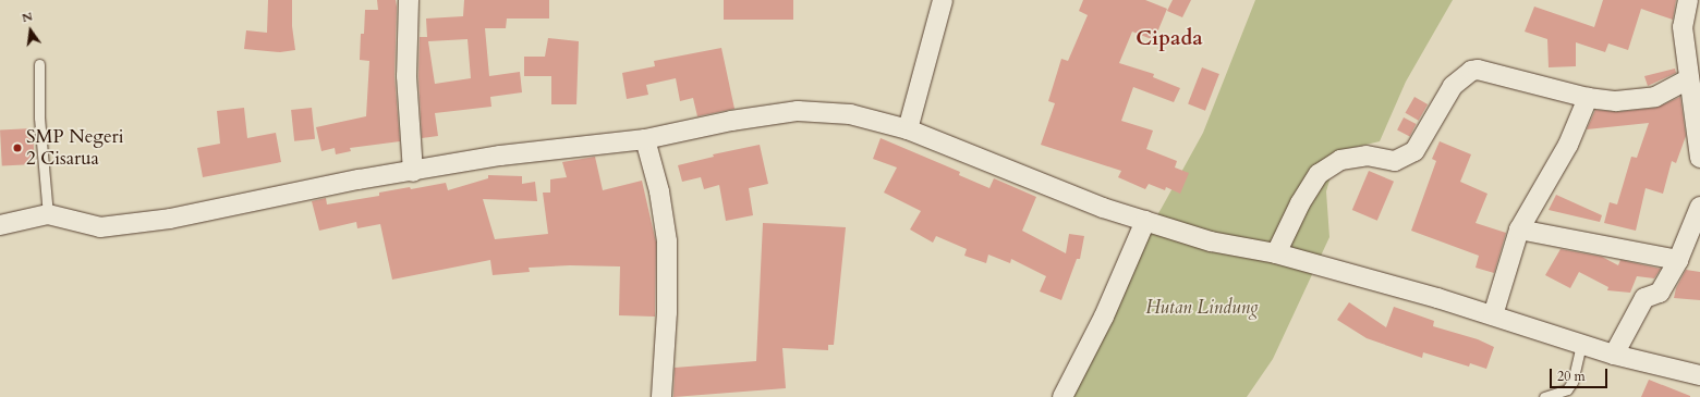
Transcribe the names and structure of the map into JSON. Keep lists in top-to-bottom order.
{
  "districts": ["Cipada"],
  "parks": ["Hutan Lindung"],
  "places": ["SMP Negeri 2 Cisarua"],
  "scale_bar": "20 m",
  "north": "top"
}
